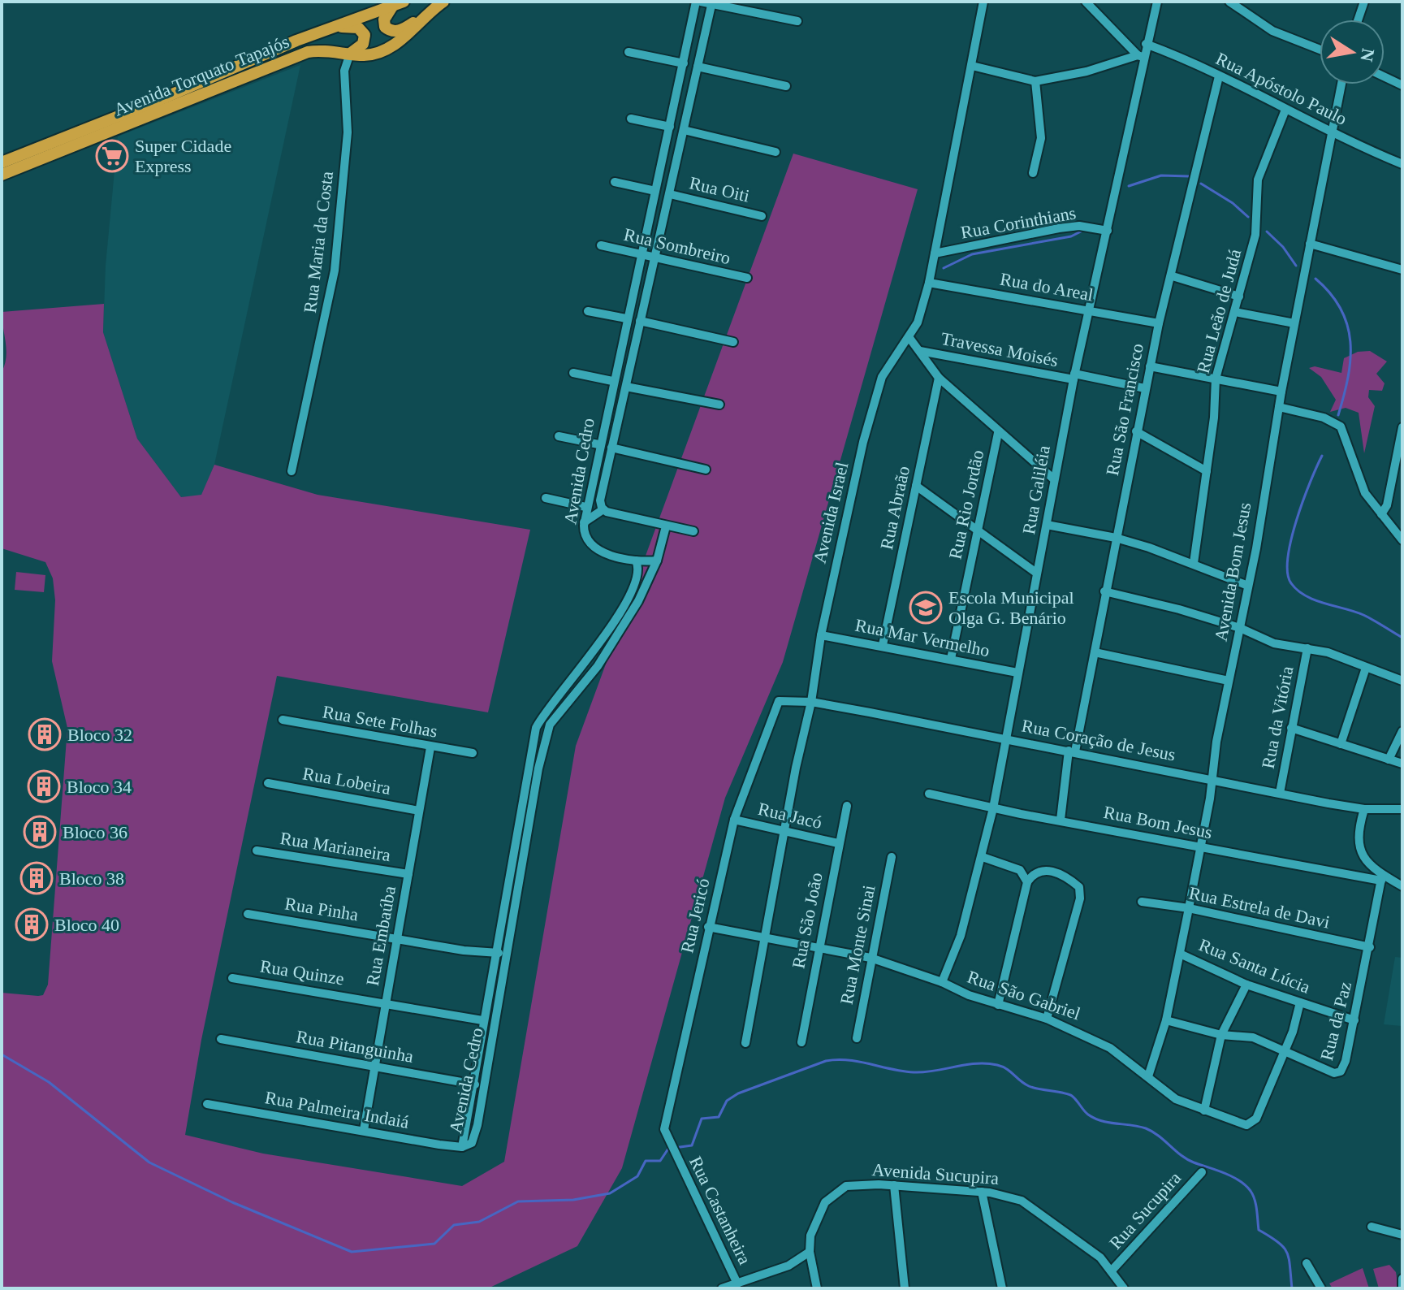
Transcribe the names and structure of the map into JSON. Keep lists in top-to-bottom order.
{
  "streets": {
    "highway": ["Avenida Torquato Tapajós"],
    "street": [
      "Rua Apóstolo Paulo",
      "Rua Oiti",
      "Rua Corinthians",
      "Rua Maria da Costa",
      "Rua Sombreiro",
      "Rua do Areal",
      "Rua Leão de Judá",
      "Travessa Moisés",
      "Rua São Francisco",
      "Avenida Cedro",
      "Rua Galiléia",
      "Rua Rio Jordão",
      "Rua Abraão",
      "Avenida Israel",
      "Avenida Bom Jesus",
      "Rua Mar Vermelho",
      "Rua da Vitória",
      "Rua Sete Folhas",
      "Rua Coração de Jesus",
      "Rua Lobeira",
      "Rua Jacó",
      "Rua Bom Jesus",
      "Rua Marianeira",
      "Rua Estrela de Davi",
      "Rua Pinha",
      "Rua Jericó",
      "Rua São João",
      "Rua Embaúba",
      "Rua Monte Sinai",
      "Rua Santa Lúcia",
      "Rua Quinze",
      "Rua São Gabriel",
      "Rua da Paz",
      "Rua Pitanguinha",
      "Rua Palmeira Indaiá",
      "Avenida Sucupira",
      "Rua Castanheira",
      "Rua Sucupira"
    ]
  },
  "crossings": [
    ["Avenida Torquato Tapajós", "Rua Maria da Costa"],
    ["Rua Apóstolo Paulo", "Rua Leão de Judá"],
    ["Rua Apóstolo Paulo", "Rua São Francisco"],
    ["Rua Apóstolo Paulo", "Rua Galiléia"],
    ["Rua Apóstolo Paulo", "Avenida Bom Jesus"],
    ["Rua Oiti", "Avenida Cedro"],
    ["Rua Corinthians", "Rua Galiléia"],
    ["Rua Corinthians", "Avenida Israel"],
    ["Rua Sombreiro", "Avenida Cedro"],
    ["Rua do Areal", "Rua São Francisco"],
    ["Rua do Areal", "Rua Galiléia"],
    ["Rua do Areal", "Avenida Israel"],
    ["Travessa Moisés", "Rua São Francisco"],
    ["Travessa Moisés", "Rua Galiléia"],
    ["Rua São Francisco", "Rua Coração de Jesus"],
    ["Rua São Francisco", "Rua Bom Jesus"],
    ["Avenida Cedro", "Rua Pinha"],
    ["Avenida Cedro", "Rua Quinze"],
    ["Avenida Cedro", "Rua Pitanguinha"],
    ["Avenida Cedro", "Rua Palmeira Indaiá"],
    ["Rua Galiléia", "Rua Mar Vermelho"],
    ["Rua Galiléia", "Rua Coração de Jesus"],
    ["Rua Galiléia", "Rua Bom Jesus"],
    ["Rua Galiléia", "Rua São Gabriel"],
    ["Rua Rio Jordão", "Rua Mar Vermelho"],
    ["Rua Abraão", "Rua Mar Vermelho"],
    ["Avenida Israel", "Rua Mar Vermelho"],
    ["Avenida Israel", "Rua Coração de Jesus"],
    ["Avenida Israel", "Rua Jacó"],
    ["Avenida Israel", "Rua São Gabriel"],
    ["Avenida Bom Jesus", "Rua Coração de Jesus"],
    ["Avenida Bom Jesus", "Rua Bom Jesus"],
    ["Avenida Bom Jesus", "Rua Estrela de Davi"],
    ["Avenida Bom Jesus", "Rua Santa Lúcia"],
    ["Avenida Bom Jesus", "Rua São Gabriel"],
    ["Avenida Bom Jesus", "Rua da Paz"],
    ["Rua da Vitória", "Rua Coração de Jesus"],
    ["Rua Sete Folhas", "Rua Embaúba"],
    ["Rua Coração de Jesus", "Rua Jericó"],
    ["Rua Lobeira", "Rua Embaúba"],
    ["Rua Jacó", "Rua Jericó"],
    ["Rua Jacó", "Rua São João"],
    ["Rua Bom Jesus", "Rua da Paz"],
    ["Rua Marianeira", "Rua Embaúba"],
    ["Rua Estrela de Davi", "Rua da Paz"],
    ["Rua Pinha", "Rua Embaúba"],
    ["Rua Jericó", "Rua São Gabriel"],
    ["Rua Jericó", "Rua Castanheira"],
    ["Rua São João", "Rua São Gabriel"],
    ["Rua Embaúba", "Rua Quinze"],
    ["Rua Embaúba", "Rua Pitanguinha"],
    ["Rua Embaúba", "Rua Palmeira Indaiá"],
    ["Rua Monte Sinai", "Rua São Gabriel"],
    ["Rua Santa Lúcia", "Rua da Paz"],
    ["Rua São Gabriel", "Rua da Paz"],
    ["Avenida Sucupira", "Rua Sucupira"]
  ],
  "places": {
    "supermarket": ["Super Cidade Express"],
    "school or university": ["Escola Municipal Olga G. Benário"],
    "building": [
      "Bloco 32",
      "Bloco 34",
      "Bloco 36",
      "Bloco 38",
      "Bloco 40"
    ]
  },
  "north": "right"
}
